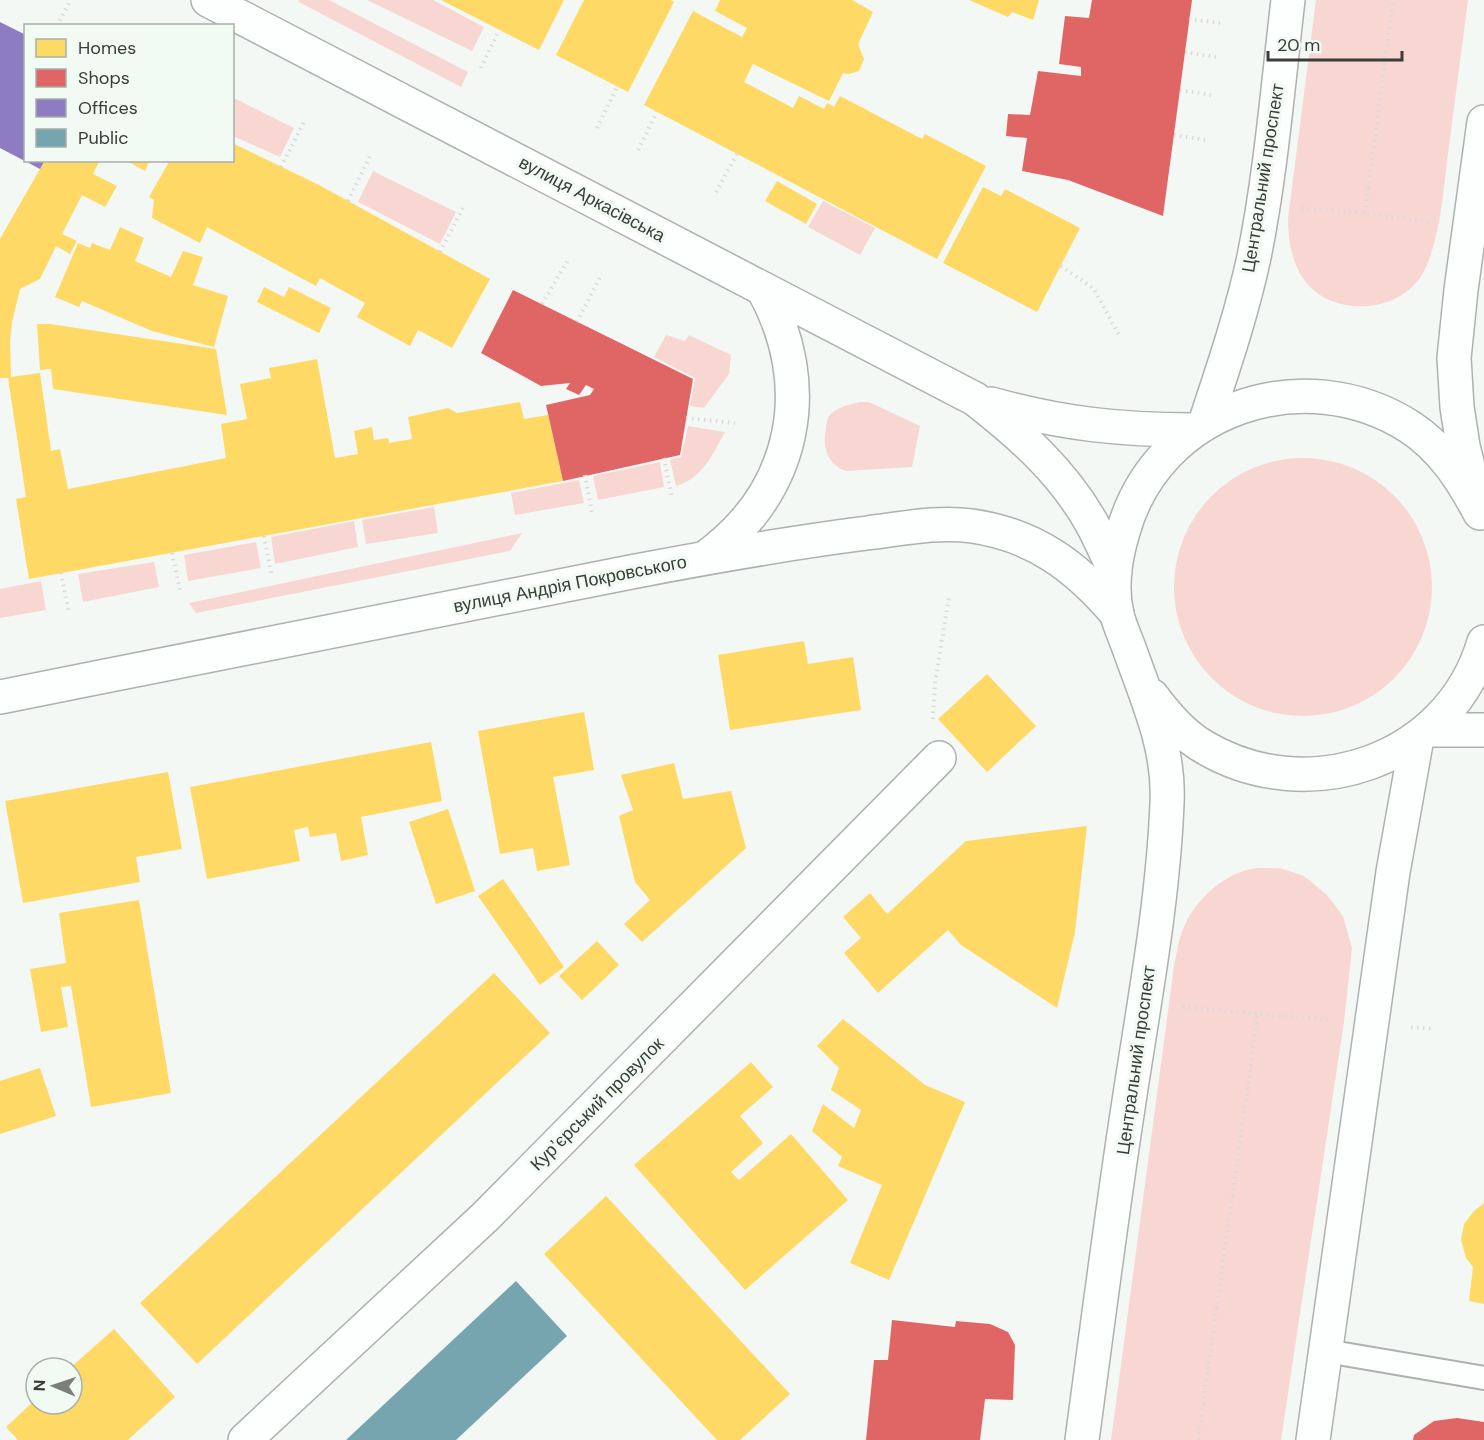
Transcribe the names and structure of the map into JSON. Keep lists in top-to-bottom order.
{
  "streets": {
    "main road": [
      "Центральний проспект",
      "вулиця Аркасівська",
      "вулиця Андрія Покровського",
      "Курʼєрський провулок"
    ]
  },
  "crossings": [
    ["Центральний проспект", "вулиця Аркасівська"],
    ["Центральний проспект", "вулиця Андрія Покровського"]
  ],
  "legend": [
    "Homes",
    "Shops",
    "Offices",
    "Public"
  ],
  "scale_bar": "20 m",
  "north": "left"
}
